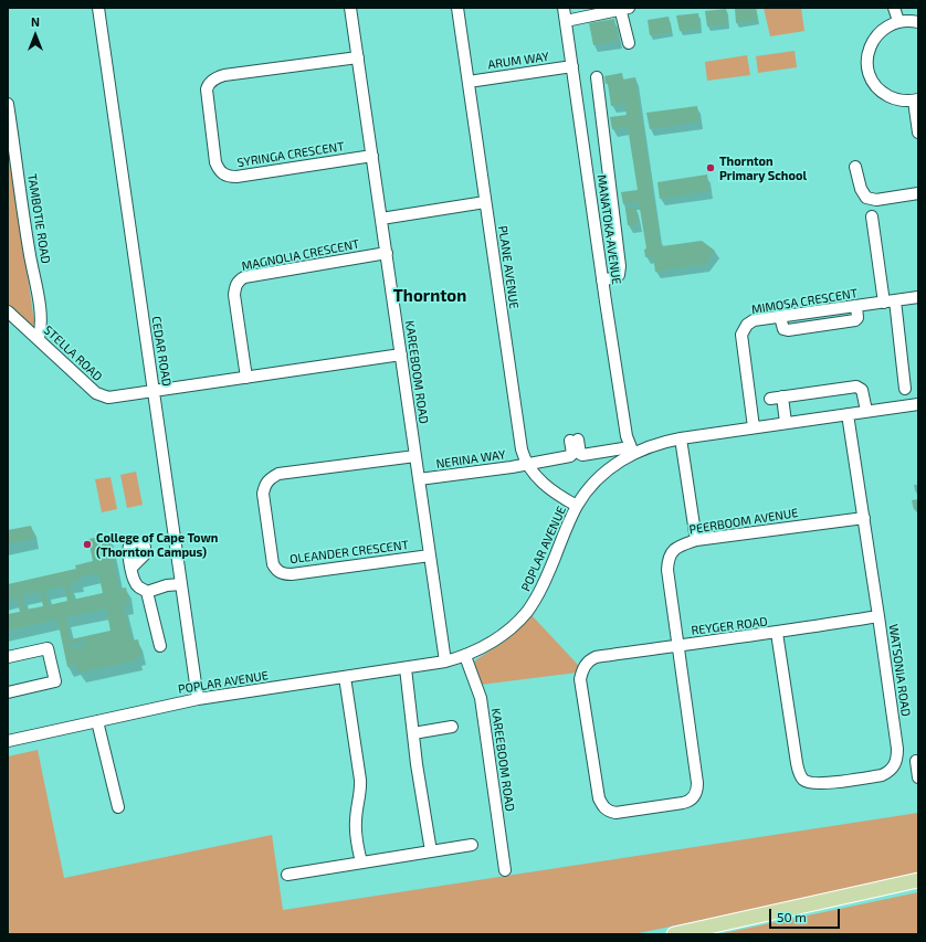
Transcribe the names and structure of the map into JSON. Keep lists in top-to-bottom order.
{
  "streets": {
    "street": [
      "ARUM WAY",
      "SYRINGA CRESCENT",
      "TAMBOTIE ROAD",
      "MANATOKA AVENUE",
      "MAGNOLIA CRESCENT",
      "PLANE AVENUE",
      "MIMOSA CRESCENT",
      "CEDAR ROAD",
      "STELLA ROAD",
      "KAREEBOOM ROAD",
      "NERINA WAY",
      "PEERBOOM AVENUE",
      "POPLAR AVENUE",
      "OLEANDER CRESCENT",
      "REYGER ROAD",
      "WATSONIA ROAD"
    ]
  },
  "crossings": [
    ["ARUM WAY", "MANATOKA AVENUE"],
    ["ARUM WAY", "PLANE AVENUE"],
    ["SYRINGA CRESCENT", "KAREEBOOM ROAD"],
    ["TAMBOTIE ROAD", "STELLA ROAD"],
    ["MANATOKA AVENUE", "NERINA WAY"],
    ["MANATOKA AVENUE", "POPLAR AVENUE"],
    ["MAGNOLIA CRESCENT", "KAREEBOOM ROAD"],
    ["PLANE AVENUE", "NERINA WAY"],
    ["PLANE AVENUE", "POPLAR AVENUE"],
    ["MIMOSA CRESCENT", "POPLAR AVENUE"],
    ["CEDAR ROAD", "STELLA ROAD"],
    ["CEDAR ROAD", "POPLAR AVENUE"],
    ["KAREEBOOM ROAD", "NERINA WAY"],
    ["KAREEBOOM ROAD", "POPLAR AVENUE"],
    ["KAREEBOOM ROAD", "OLEANDER CRESCENT"],
    ["NERINA WAY", "POPLAR AVENUE"],
    ["PEERBOOM AVENUE", "REYGER ROAD"],
    ["PEERBOOM AVENUE", "WATSONIA ROAD"],
    ["POPLAR AVENUE", "WATSONIA ROAD"],
    ["REYGER ROAD", "WATSONIA ROAD"]
  ],
  "districts": ["Thornton"],
  "places": ["Thornton Primary School", "College of Cape Town (Thornton Campus)"],
  "scale_bar": "50 m",
  "north": "top"
}
